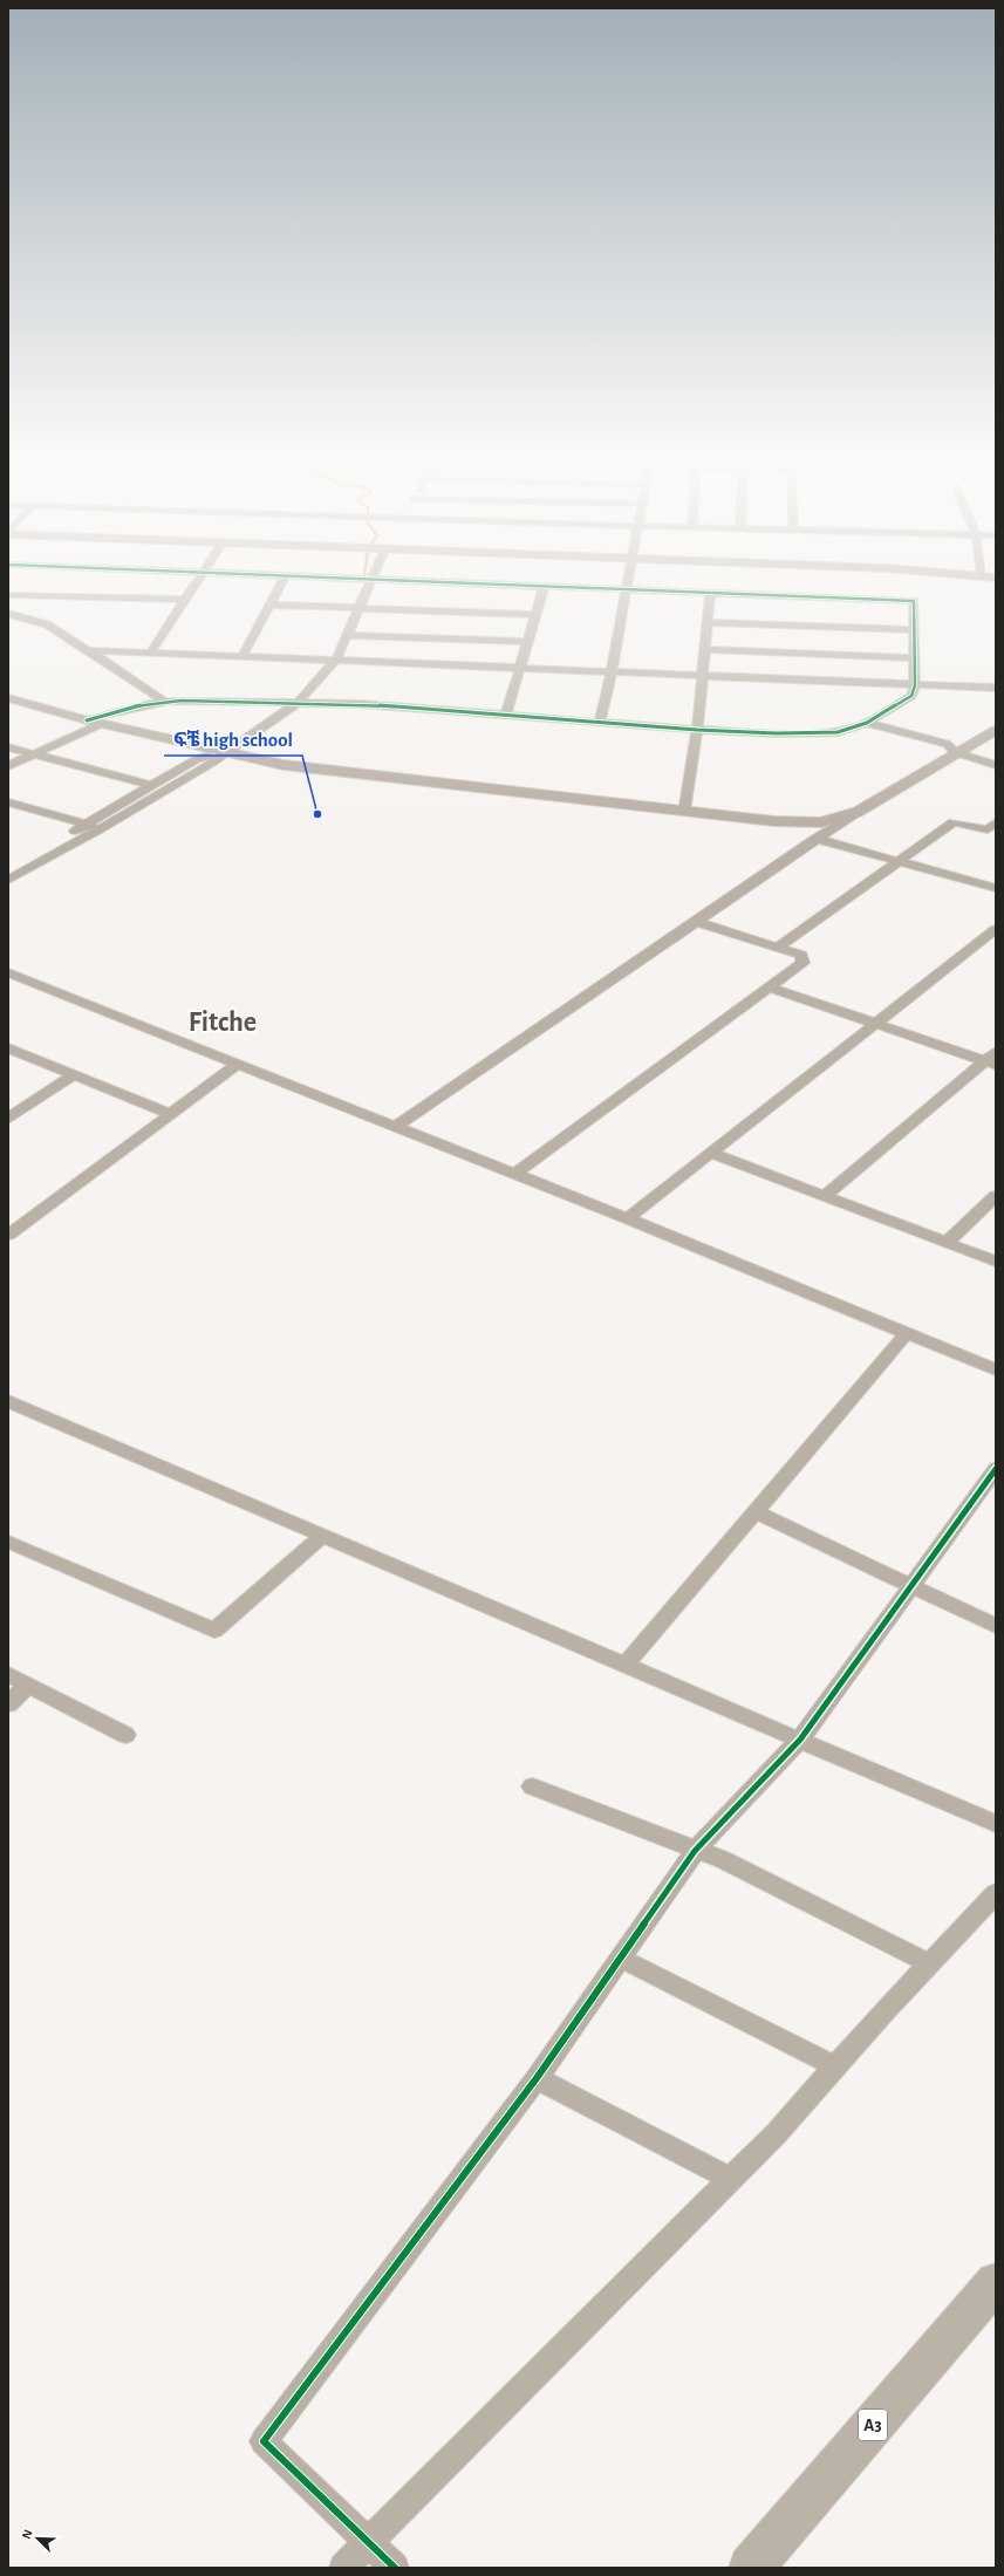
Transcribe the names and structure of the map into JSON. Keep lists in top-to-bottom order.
{
  "streets": {
    "highway": ["A3"]
  },
  "districts": ["Fitche"],
  "places": ["ፍቼ high school"],
  "north": "top left"
}
